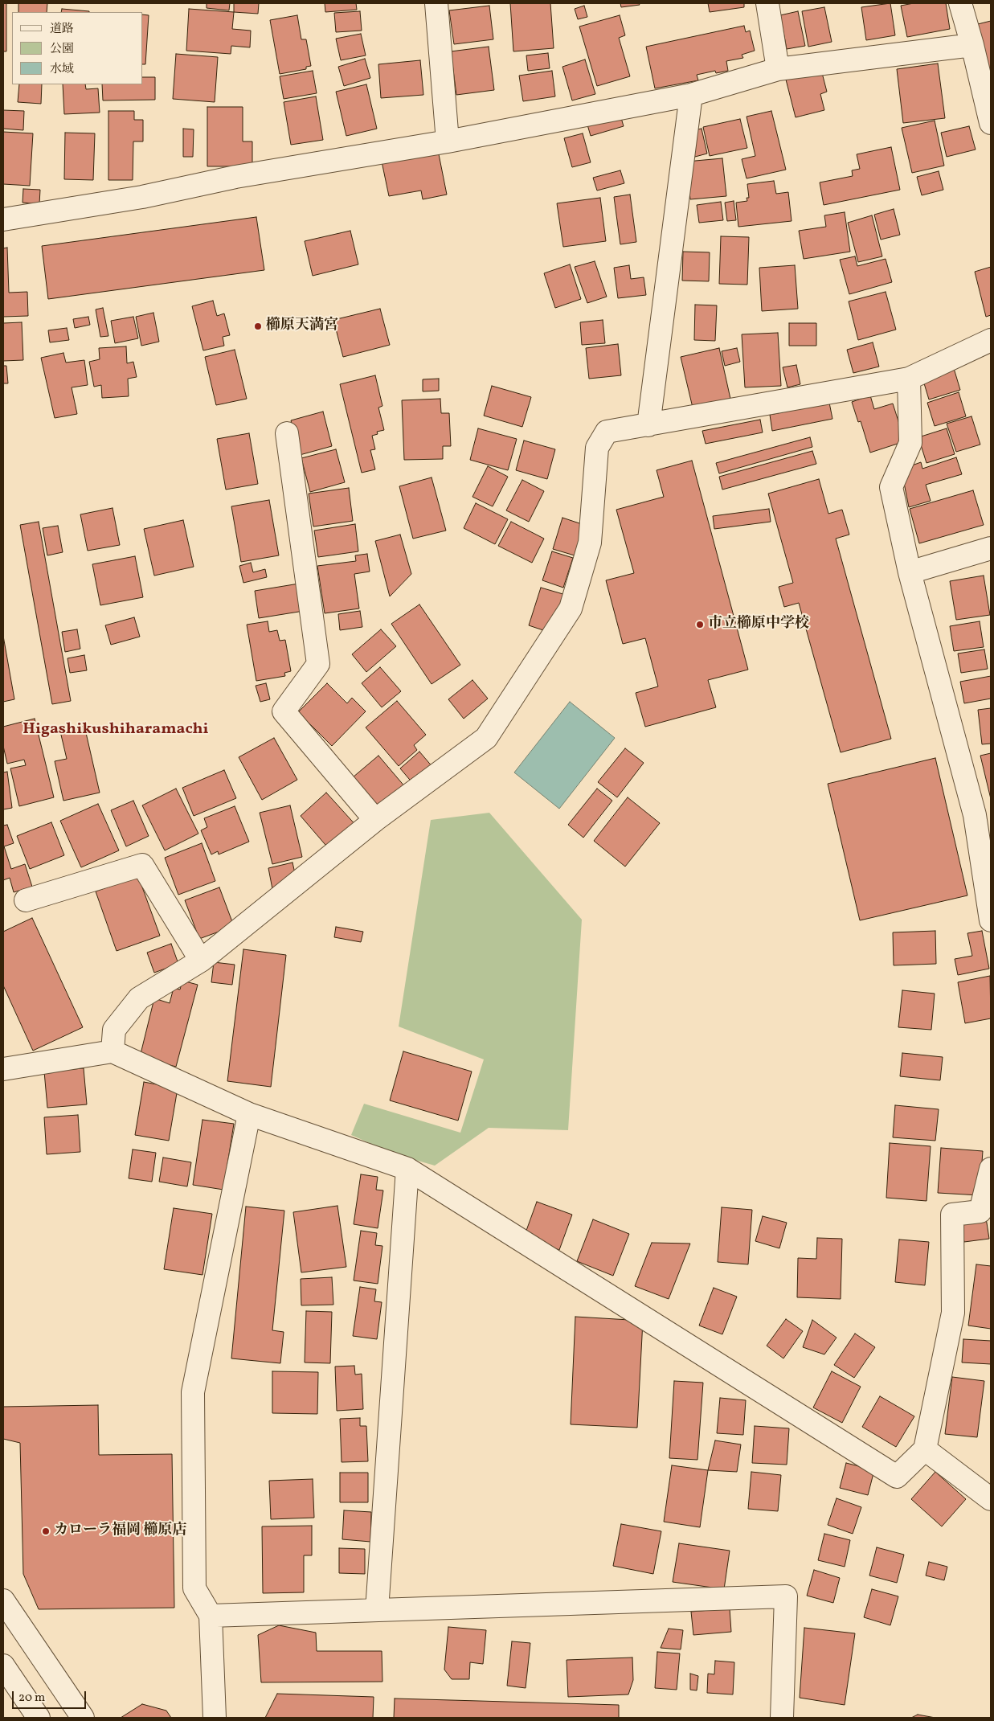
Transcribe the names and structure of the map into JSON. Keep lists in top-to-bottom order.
{
  "districts": ["Higashikushiharamachi"],
  "places": ["櫛原天満宮", "市立櫛原中学校", "カローラ福岡 櫛原店"],
  "legend": ["道路", "公園", "水域"],
  "scale_bar": "20 m"
}
